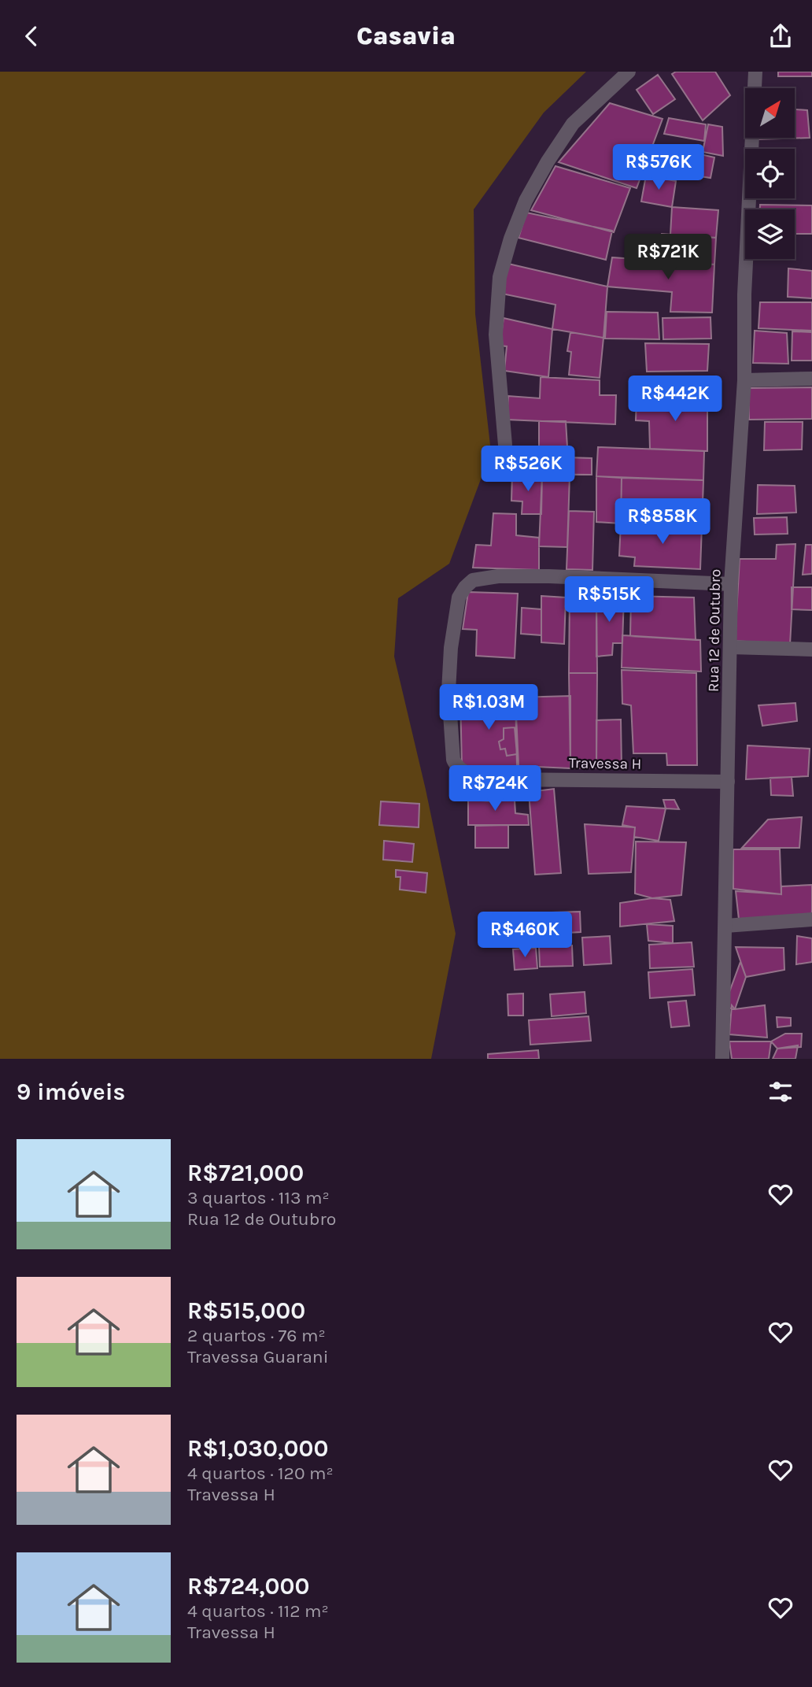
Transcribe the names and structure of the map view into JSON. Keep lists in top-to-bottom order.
{
  "streets": {
    "street": ["Rua 12 de Outubro", "Travessa H"]
  },
  "crossings": [
    ["Rua 12 de Outubro", "Travessa H"]
  ],
  "north": "top right",
  "page": {
    "header": "Casavia",
    "price": [
      "R$576K",
      "R$721K",
      "R$442K",
      "R$526K",
      "R$858K",
      "R$515K",
      "R$1.03M",
      "R$724K",
      "R$460K"
    ],
    "heading": "9 imóveis",
    "list": [
      {
        "name": "R$721,000",
        "note": "3 quartos · 113 m² · Rua 12 de Outubro"
      },
      {
        "name": "R$515,000",
        "note": "2 quartos · 76 m² · Travessa Guarani"
      },
      {
        "name": "R$1,030,000",
        "note": "4 quartos · 120 m² · Travessa H"
      },
      {
        "name": "R$724,000",
        "note": "4 quartos · 112 m² · Travessa H"
      }
    ]
  }
}
